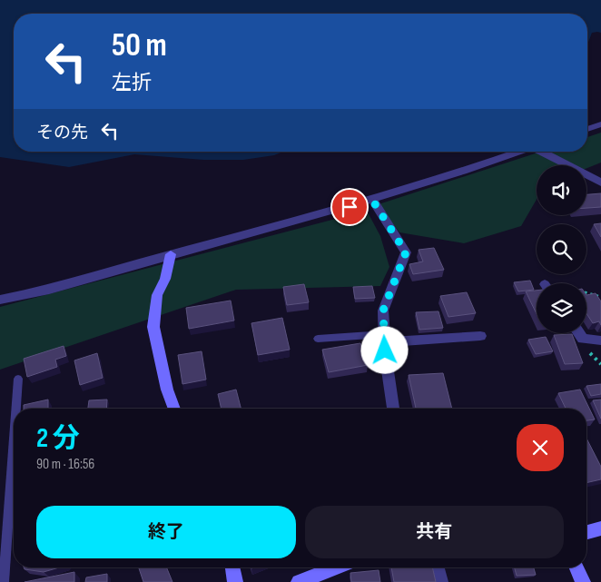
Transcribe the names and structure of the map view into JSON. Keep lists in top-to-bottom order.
{
  "page": {
    "turn": ["50 m", "左折"],
    "then": "その先",
    "heading": ["2 分", "90 m · 16:56"],
    "buttons": ["終了", "共有"]
  }
}
